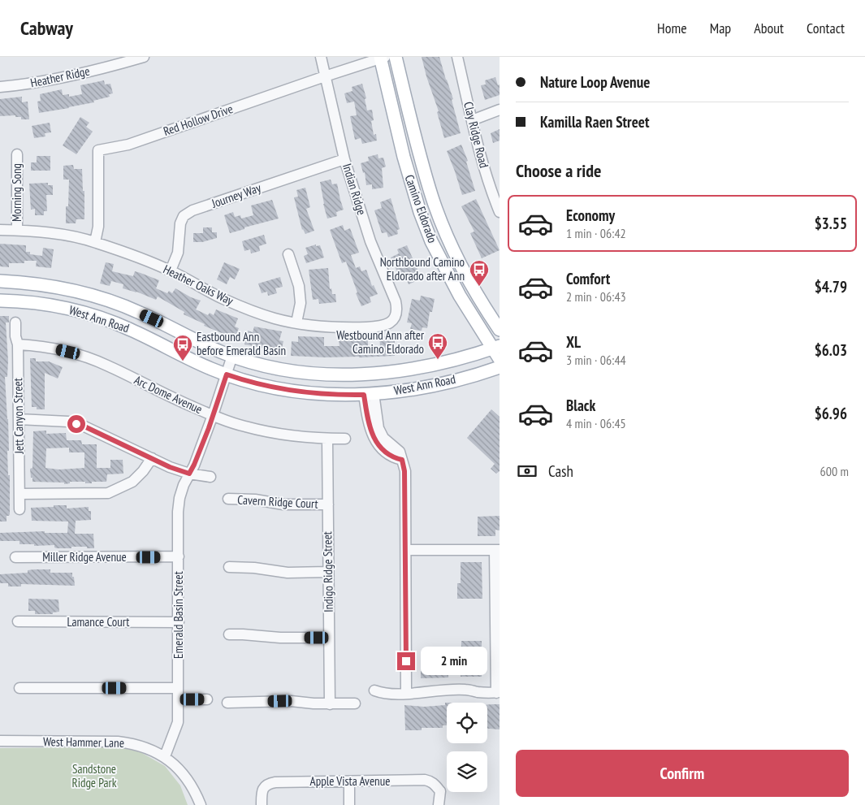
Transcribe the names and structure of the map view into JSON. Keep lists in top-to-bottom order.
{
  "streets": {
    "main road": ["Camino Eldorado", "West Ann Road"],
    "street": [
      "Heather Ridge",
      "Red Hollow Drive",
      "Clay Ridge Road",
      "Indian Ridge",
      "Morning Song",
      "Journey Way",
      "Heather Oaks Way",
      "Arc Dome Avenue",
      "Jett Canyon Street",
      "Cavern Ridge Court",
      "Miller Ridge Avenue",
      "Indigo Ridge Street",
      "Emerald Basin Street",
      "Lamance Court",
      "West Hammer Lane",
      "Apple Vista Avenue"
    ]
  },
  "crossings": [
    ["Red Hollow Drive", "Indian Ridge"],
    ["Red Hollow Drive", "Camino Eldorado"],
    ["Red Hollow Drive", "Heather Oaks Way"],
    ["Indian Ridge", "Journey Way"],
    ["Indian Ridge", "Heather Oaks Way"],
    ["Morning Song", "Heather Oaks Way"],
    ["Journey Way", "Heather Oaks Way"],
    ["Camino Eldorado", "West Ann Road"],
    ["West Ann Road", "Emerald Basin Street"],
    ["Arc Dome Avenue", "Jett Canyon Street"],
    ["Arc Dome Avenue", "Indigo Ridge Street"],
    ["Arc Dome Avenue", "Emerald Basin Street"],
    ["Cavern Ridge Court", "Indigo Ridge Street"],
    ["Miller Ridge Avenue", "Emerald Basin Street"],
    ["Emerald Basin Street", "Lamance Court"],
    ["Emerald Basin Street", "West Hammer Lane"]
  ],
  "parks": ["Sandstone Ridge Park"],
  "places": {
    "bus stop": ["Northbound Camino Eldorado after Ann", "Westbound Ann after Camino Eldorado", "Eastbound Ann before Emerald Basin"]
  },
  "page": {
    "header": "Cabway",
    "nav": [
      "Home",
      "Map",
      "About",
      "Contact"
    ],
    "banner": ["Nature Loop Avenue", "Kamilla Raen Street"],
    "heading": "Choose a ride",
    "list": [
      {
        "name": "Economy",
        "note": "1 min · 06:42",
        "value": "$3.55"
      },
      {
        "name": "Comfort",
        "note": "2 min · 06:43",
        "value": "$4.79"
      },
      {
        "name": "XL",
        "note": "3 min · 06:44",
        "value": "$6.03"
      },
      {
        "name": "Black",
        "note": "4 min · 06:45",
        "value": "$6.96"
      }
    ],
    "pay": ["Cash", "600 m"],
    "bubble": "2 min",
    "buttons": "Confirm"
  }
}
